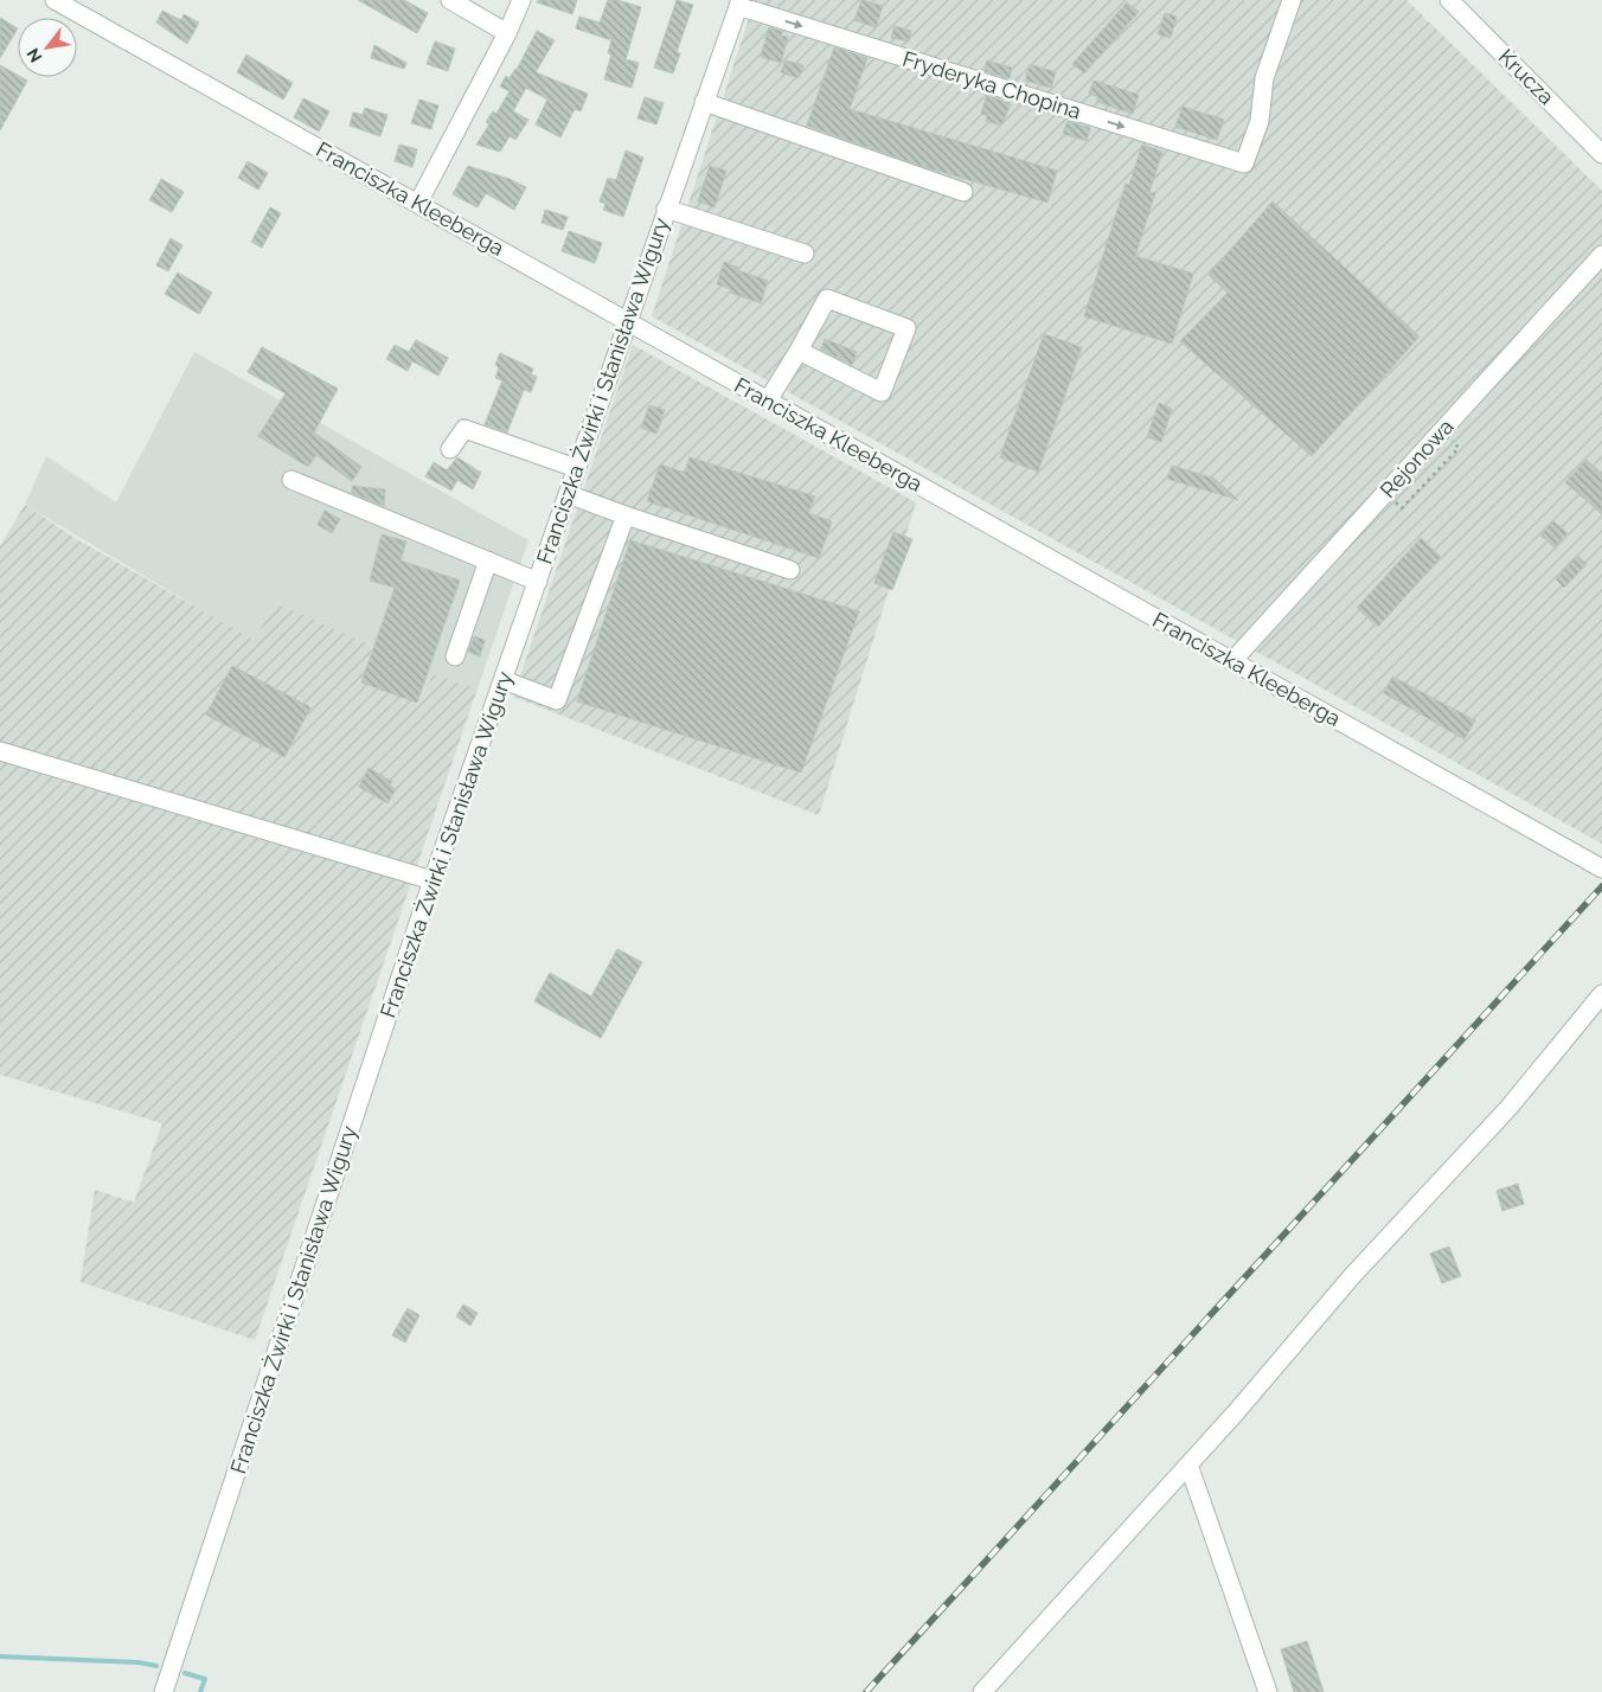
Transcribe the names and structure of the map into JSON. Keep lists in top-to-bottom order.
{
  "streets": {
    "street": [
      "Krucza",
      "Fryderyka Chopina",
      "Franciszka Kleeberga",
      "Franciszka Żwirki i Stanisława Wigury",
      "Rejonowa"
    ]
  },
  "crossings": [
    ["Fryderyka Chopina", "Franciszka Żwirki i Stanisława Wigury"],
    ["Franciszka Kleeberga", "Franciszka Żwirki i Stanisława Wigury"],
    ["Franciszka Kleeberga", "Rejonowa"]
  ],
  "north": "bottom left"
}
